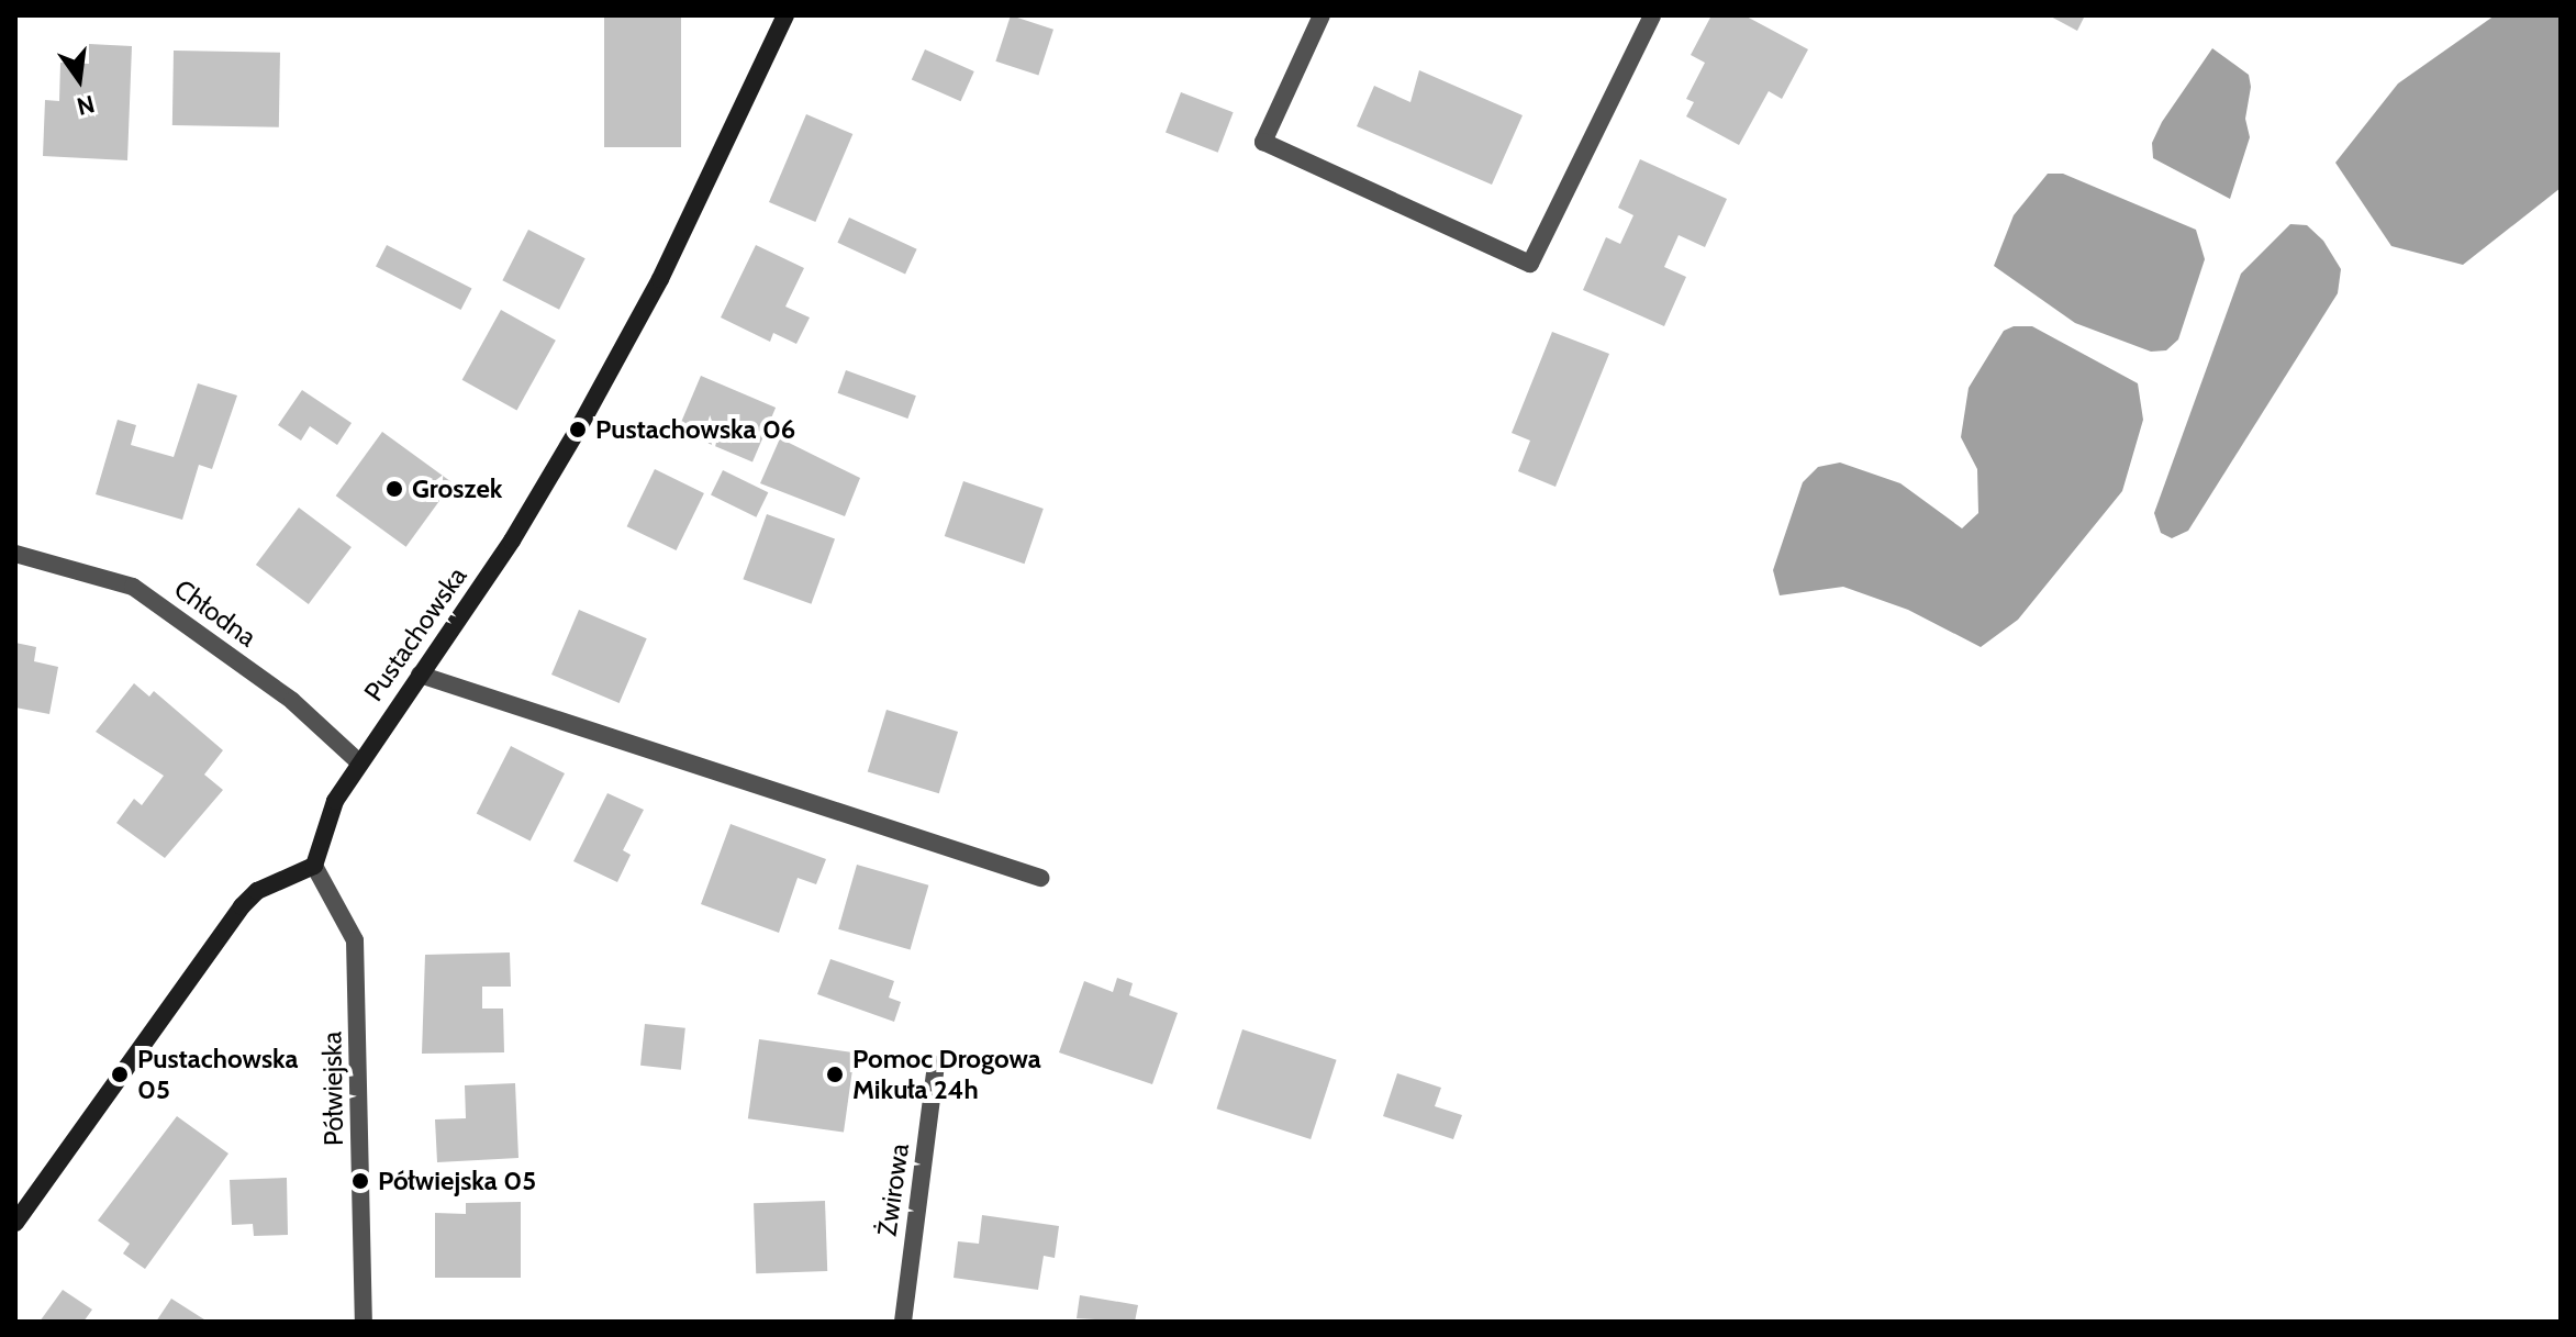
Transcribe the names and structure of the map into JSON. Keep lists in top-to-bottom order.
{
  "streets": {
    "street": [
      "Chłodna",
      "Pustachowska",
      "Półwiejska",
      "Żwirowa"
    ]
  },
  "crossings": [
    ["Chłodna", "Pustachowska"],
    ["Pustachowska", "Półwiejska"]
  ],
  "places": [
    "Pustachowska 06",
    "Groszek",
    "Pustachowska 05",
    "Pomoc Drogowa Mikuła 24h",
    "Półwiejska 05"
  ],
  "north": "bottom"
}
